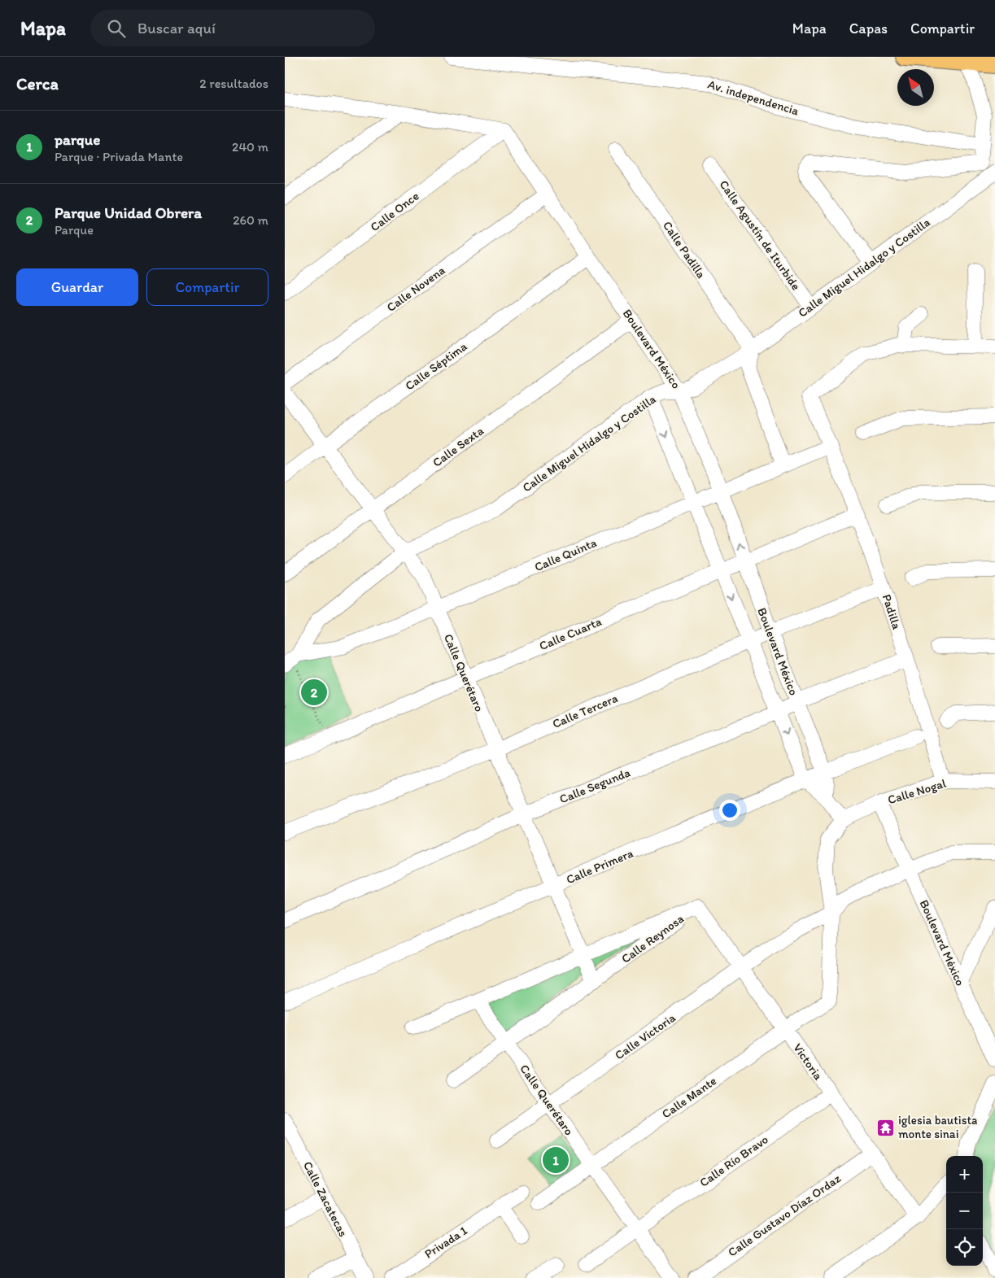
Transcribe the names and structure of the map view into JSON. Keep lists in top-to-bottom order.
{
  "streets": {
    "street": [
      "Av. independencia",
      "Calle Once",
      "Calle Agustín de Iturbide",
      "Calle Padilla",
      "Calle Miguel Hidalgo y Costilla",
      "Calle Novena",
      "Boulevard México",
      "Calle Séptima",
      "Calle Sexta",
      "Calle Quinta",
      "Padilla",
      "Calle Cuarta",
      "Calle Querétaro",
      "Calle Tercera",
      "Calle Segunda",
      "Calle Nogal",
      "Calle Primera",
      "Calle Reynosa",
      "Calle Victoria",
      "Victoria",
      "Calle Mante",
      "Calle Río Bravo",
      "Calle Zacatecas",
      "Calle Gustavo Díaz Ordaz",
      "Privada 1"
    ]
  },
  "crossings": [
    ["Calle Once", "Boulevard México"],
    ["Calle Agustín de Iturbide", "Calle Miguel Hidalgo y Costilla"],
    ["Calle Padilla", "Calle Miguel Hidalgo y Costilla"],
    ["Calle Miguel Hidalgo y Costilla", "Boulevard México"],
    ["Calle Miguel Hidalgo y Costilla", "Calle Quinta"],
    ["Calle Miguel Hidalgo y Costilla", "Calle Querétaro"],
    ["Calle Novena", "Boulevard México"],
    ["Boulevard México", "Calle Séptima"],
    ["Boulevard México", "Calle Sexta"],
    ["Boulevard México", "Calle Quinta"],
    ["Boulevard México", "Calle Cuarta"],
    ["Boulevard México", "Calle Tercera"],
    ["Boulevard México", "Calle Segunda"],
    ["Boulevard México", "Calle Nogal"],
    ["Boulevard México", "Calle Primera"],
    ["Boulevard México", "Calle Victoria"],
    ["Calle Séptima", "Calle Querétaro"],
    ["Calle Sexta", "Calle Querétaro"],
    ["Calle Quinta", "Padilla"],
    ["Calle Quinta", "Calle Querétaro"],
    ["Padilla", "Calle Cuarta"],
    ["Padilla", "Calle Tercera"],
    ["Padilla", "Calle Segunda"],
    ["Padilla", "Calle Nogal"],
    ["Calle Cuarta", "Calle Querétaro"],
    ["Calle Querétaro", "Calle Tercera"],
    ["Calle Querétaro", "Calle Segunda"],
    ["Calle Querétaro", "Calle Primera"],
    ["Calle Querétaro", "Calle Reynosa"],
    ["Calle Querétaro", "Calle Victoria"],
    ["Calle Querétaro", "Calle Mante"],
    ["Calle Querétaro", "Calle Río Bravo"],
    ["Calle Reynosa", "Victoria"],
    ["Calle Victoria", "Victoria"],
    ["Calle Victoria", "Calle Mante"],
    ["Victoria", "Calle Mante"],
    ["Victoria", "Calle Río Bravo"],
    ["Victoria", "Calle Gustavo Díaz Ordaz"]
  ],
  "places": {
    "temple": ["iglesia bautista monte sinai"]
  },
  "north": "top left",
  "page": {
    "header": "Mapa",
    "search": "Buscar aquí",
    "nav": ["Mapa", "Capas", "Compartir"],
    "heading": ["Cerca", "2 resultados"],
    "list": [
      {
        "mark": "1",
        "name": "parque",
        "note": "Parque · Privada Mante",
        "value": "240 m"
      },
      {
        "mark": "2",
        "name": "Parque Unidad Obrera",
        "note": "Parque",
        "value": "260 m"
      }
    ],
    "buttons": ["Guardar", "Compartir"],
    "pins": ["2", "1"],
    "map_buttons": ["+", "−"]
  }
}
